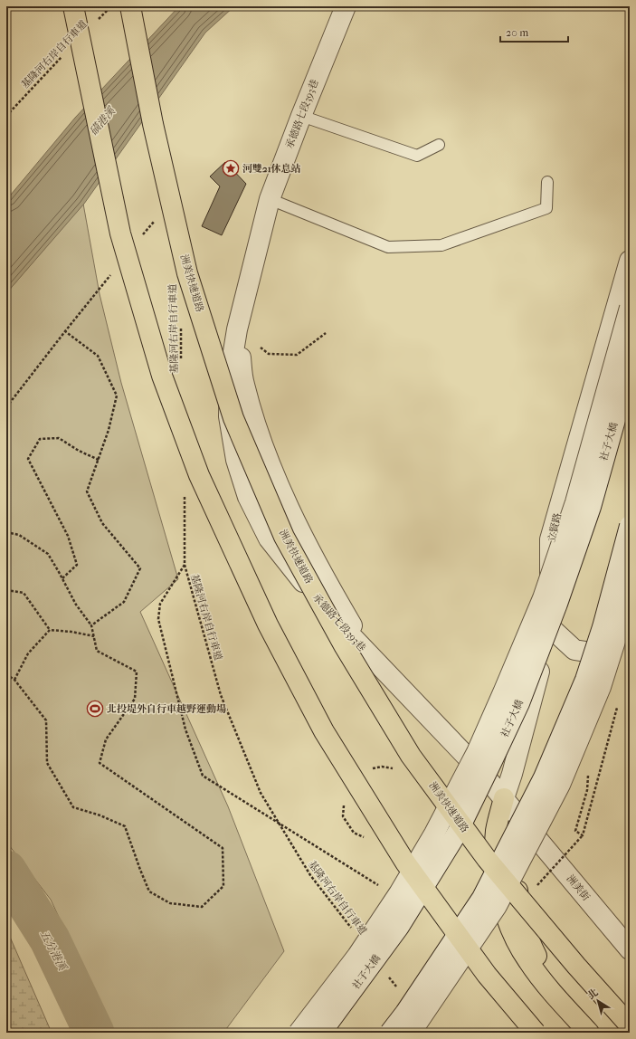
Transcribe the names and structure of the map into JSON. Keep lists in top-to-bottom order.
{
  "streets": {
    "highway": ["洲美快速道路"],
    "street": [
      "承德路七段393巷",
      "社子大橋",
      "立賢路",
      "洲美街"
    ],
    "path": ["基隆河右岸自行車道"]
  },
  "crossings": [
    ["承德路七段393巷", "立賢路"],
    ["承德路七段393巷", "洲美街"]
  ],
  "water": ["磺港溪", "五分港溪"],
  "places": {
    "place": ["河雙21休息站"],
    "sports": ["北投堤外自行車越野運動場"]
  },
  "scale_bar": "20 m",
  "north": "top left"
}
